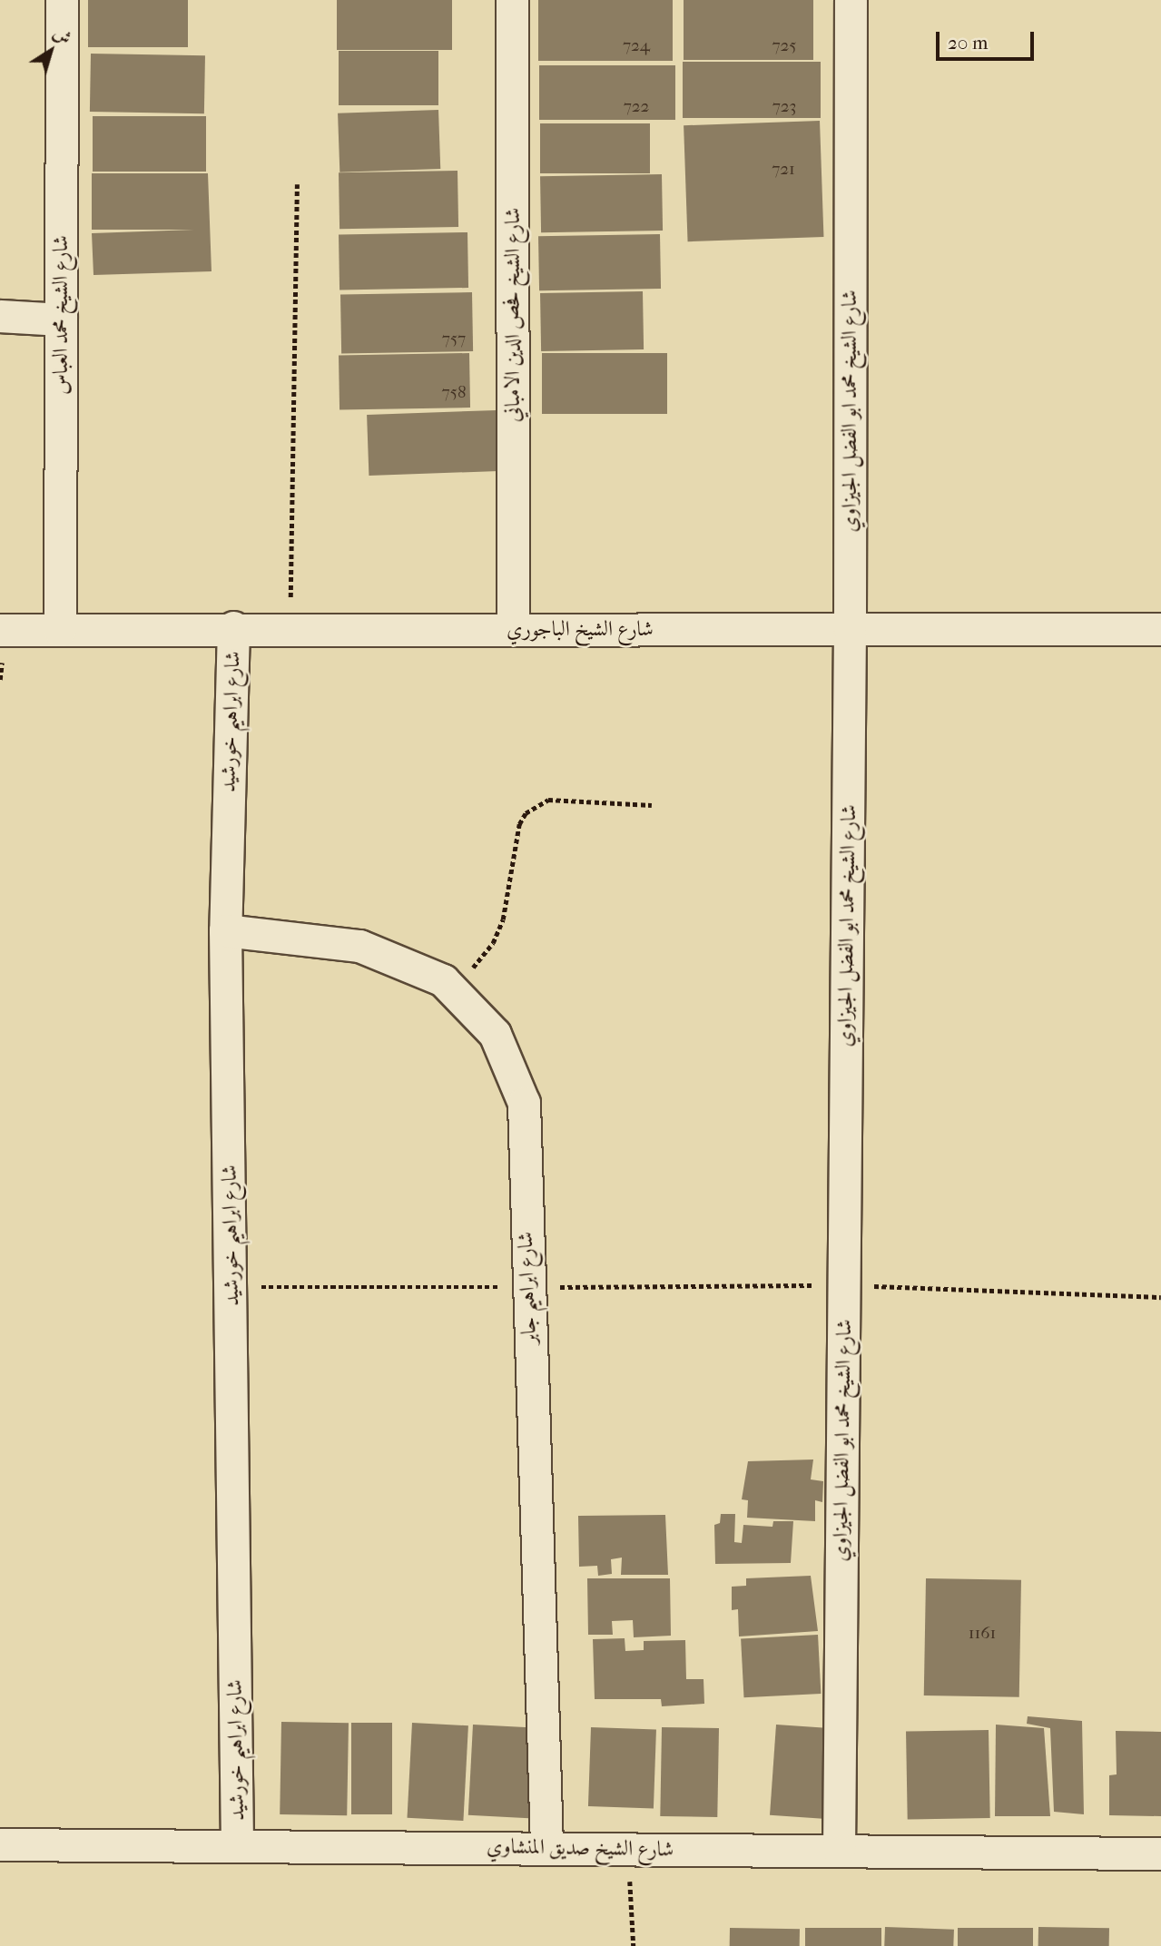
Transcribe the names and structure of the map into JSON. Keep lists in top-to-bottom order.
{
  "streets": {
    "street": [
      "شارع الشيخ محمد العباس",
      "شارع الشيخ فحص الدين الامباني",
      "شارع الشيخ محمد ابو الفضل الجيزاوي",
      "شارع الشيخ الباجوري",
      "شارع ابراهيم خورشيد",
      "شارع ابراهيم جابر",
      "شارع الشيخ صديق المنشاوي"
    ]
  },
  "crossings": [
    ["شارع الشيخ محمد العباس", "شارع الشيخ الباجوري"],
    ["شارع الشيخ فحص الدين الامباني", "شارع الشيخ الباجوري"],
    ["شارع الشيخ محمد ابو الفضل الجيزاوي", "شارع الشيخ الباجوري"],
    ["شارع الشيخ محمد ابو الفضل الجيزاوي", "شارع الشيخ صديق المنشاوي"],
    ["شارع الشيخ الباجوري", "شارع ابراهيم خورشيد"],
    ["شارع ابراهيم خورشيد", "شارع ابراهيم جابر"],
    ["شارع ابراهيم خورشيد", "شارع الشيخ صديق المنشاوي"],
    ["شارع ابراهيم جابر", "شارع الشيخ صديق المنشاوي"]
  ],
  "house_numbers": [
    "724",
    "725",
    "722",
    "723",
    "721",
    "757",
    "758",
    "1161"
  ],
  "scale_bar": "20 m",
  "north": "top right"
}
